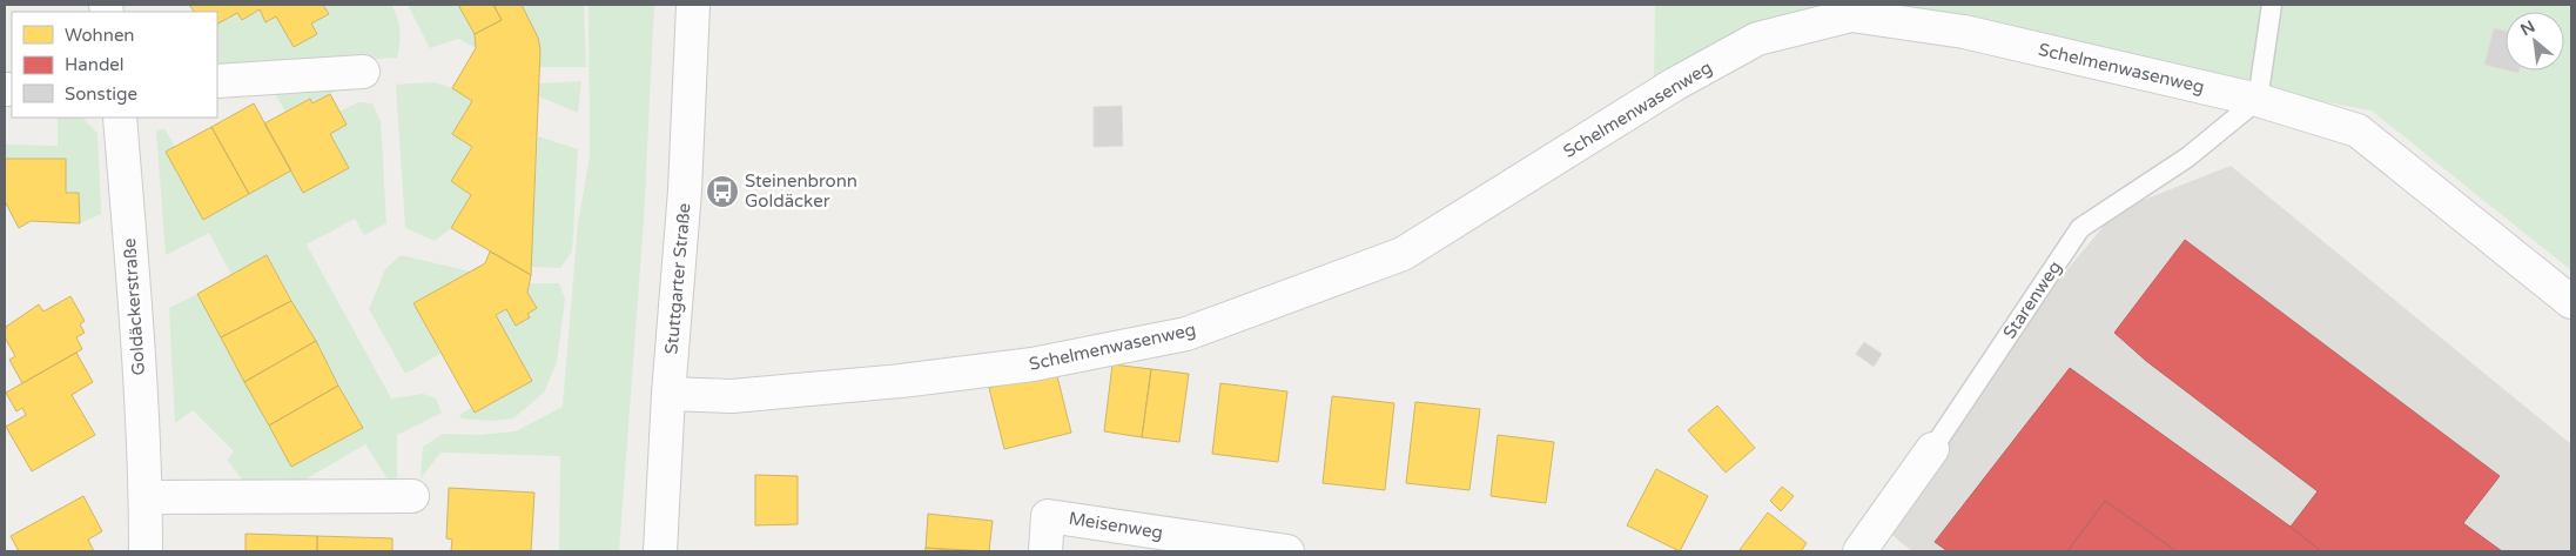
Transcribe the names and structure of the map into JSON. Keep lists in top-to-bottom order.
{
  "streets": {
    "street": [
      "Schelmenwasenweg",
      "Stuttgarter Straße",
      "Starenweg",
      "Goldäckerstraße",
      "Meisenweg"
    ]
  },
  "crossings": [
    ["Schelmenwasenweg", "Stuttgarter Straße"],
    ["Schelmenwasenweg", "Starenweg"]
  ],
  "places": {
    "bus stop": ["Steinenbronn Goldäcker"]
  },
  "legend": ["Wohnen", "Handel", "Sonstige"],
  "north": "top left"
}
